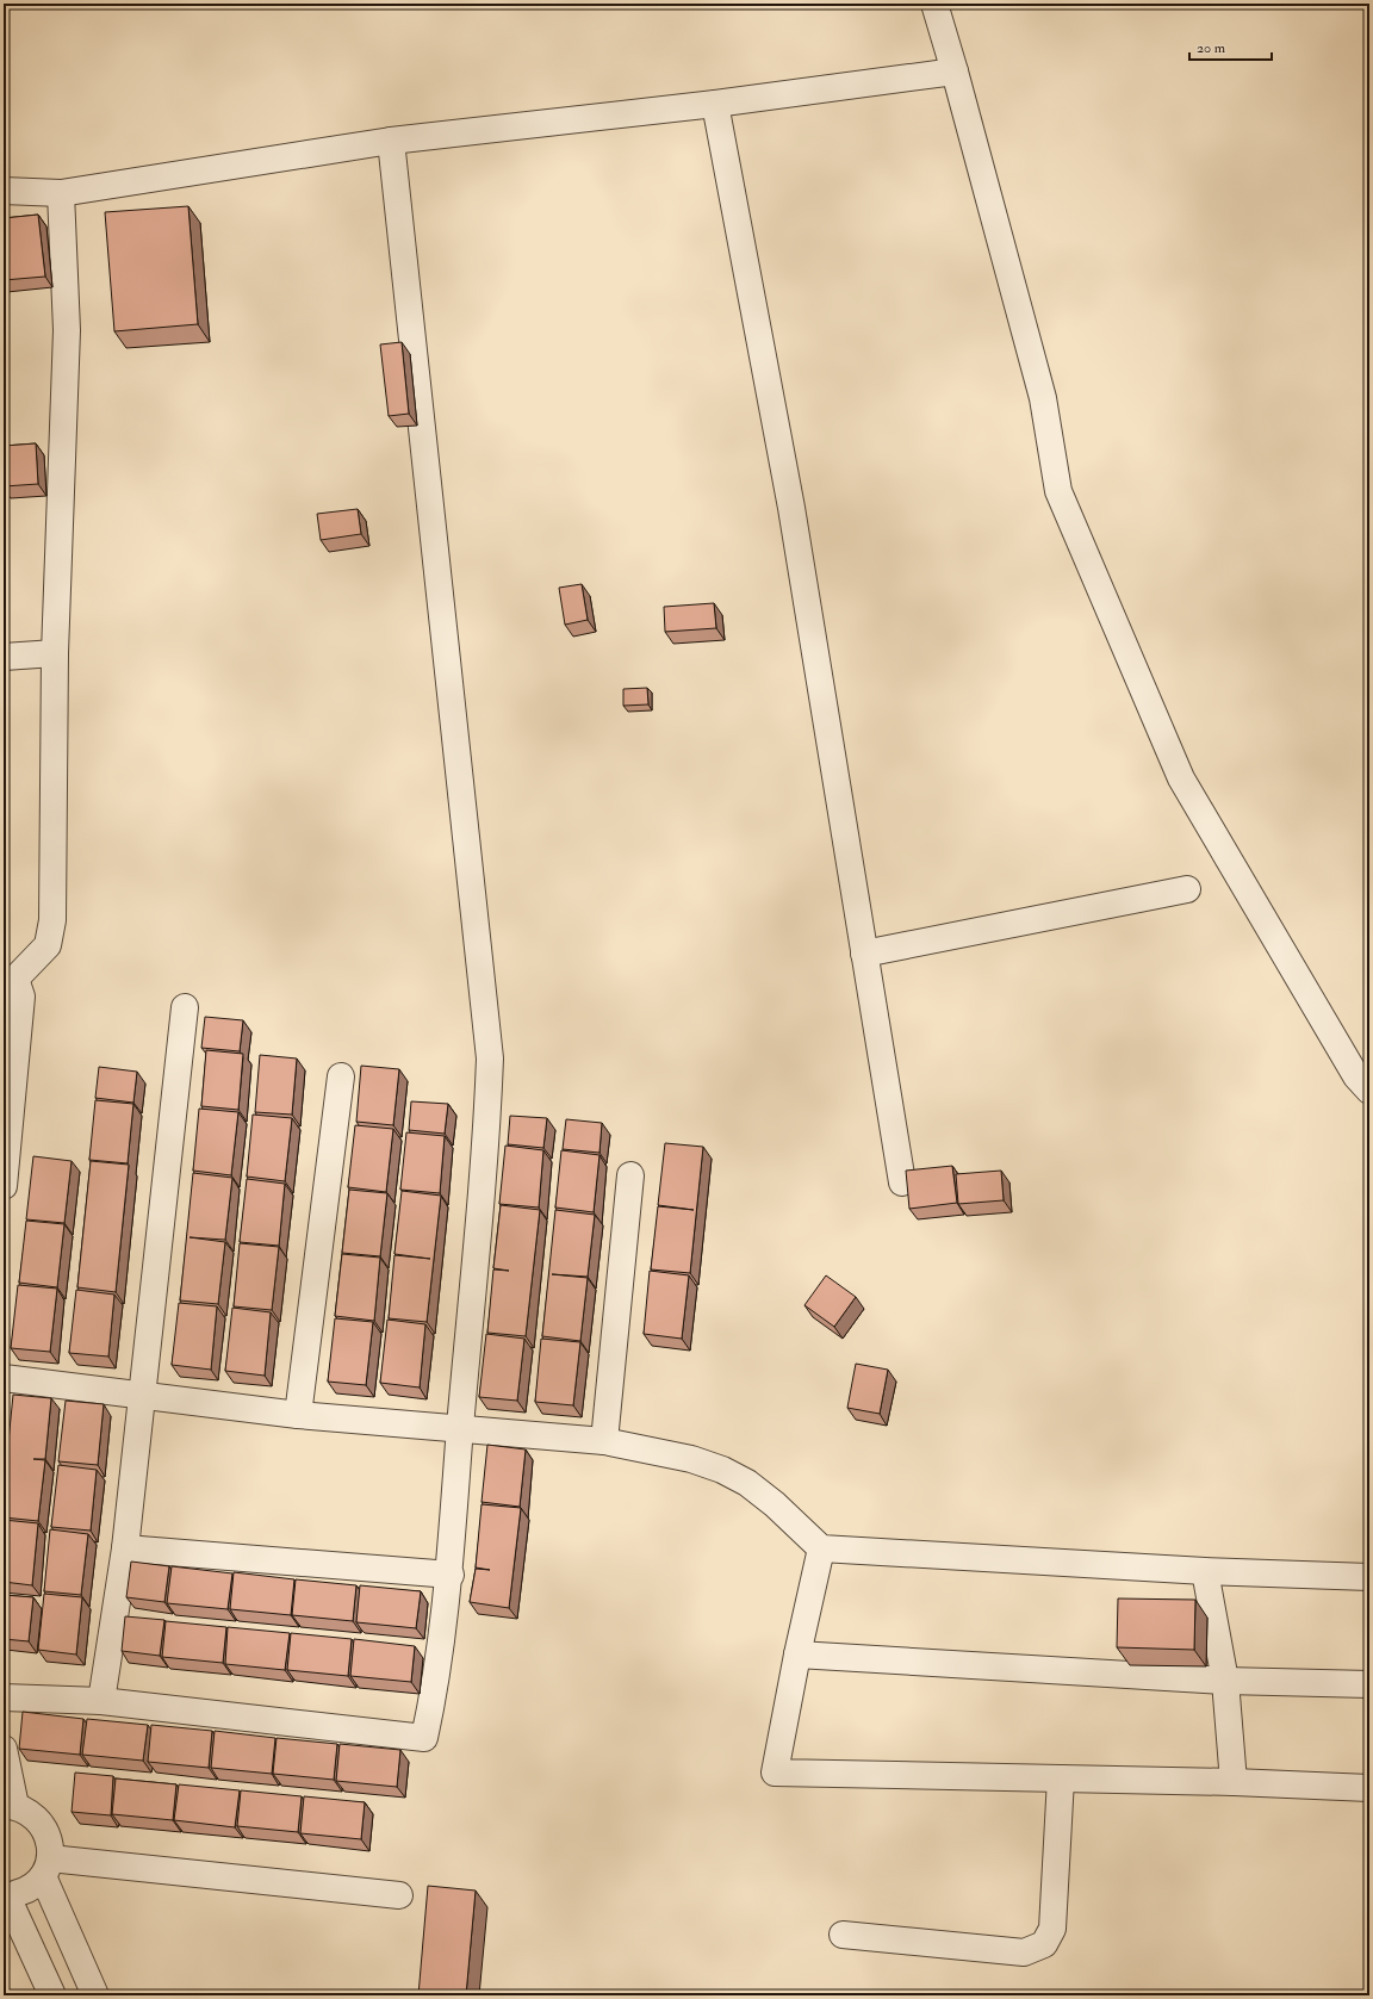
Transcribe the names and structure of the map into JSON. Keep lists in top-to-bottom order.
{
  "scale_bar": "20 m"
}
